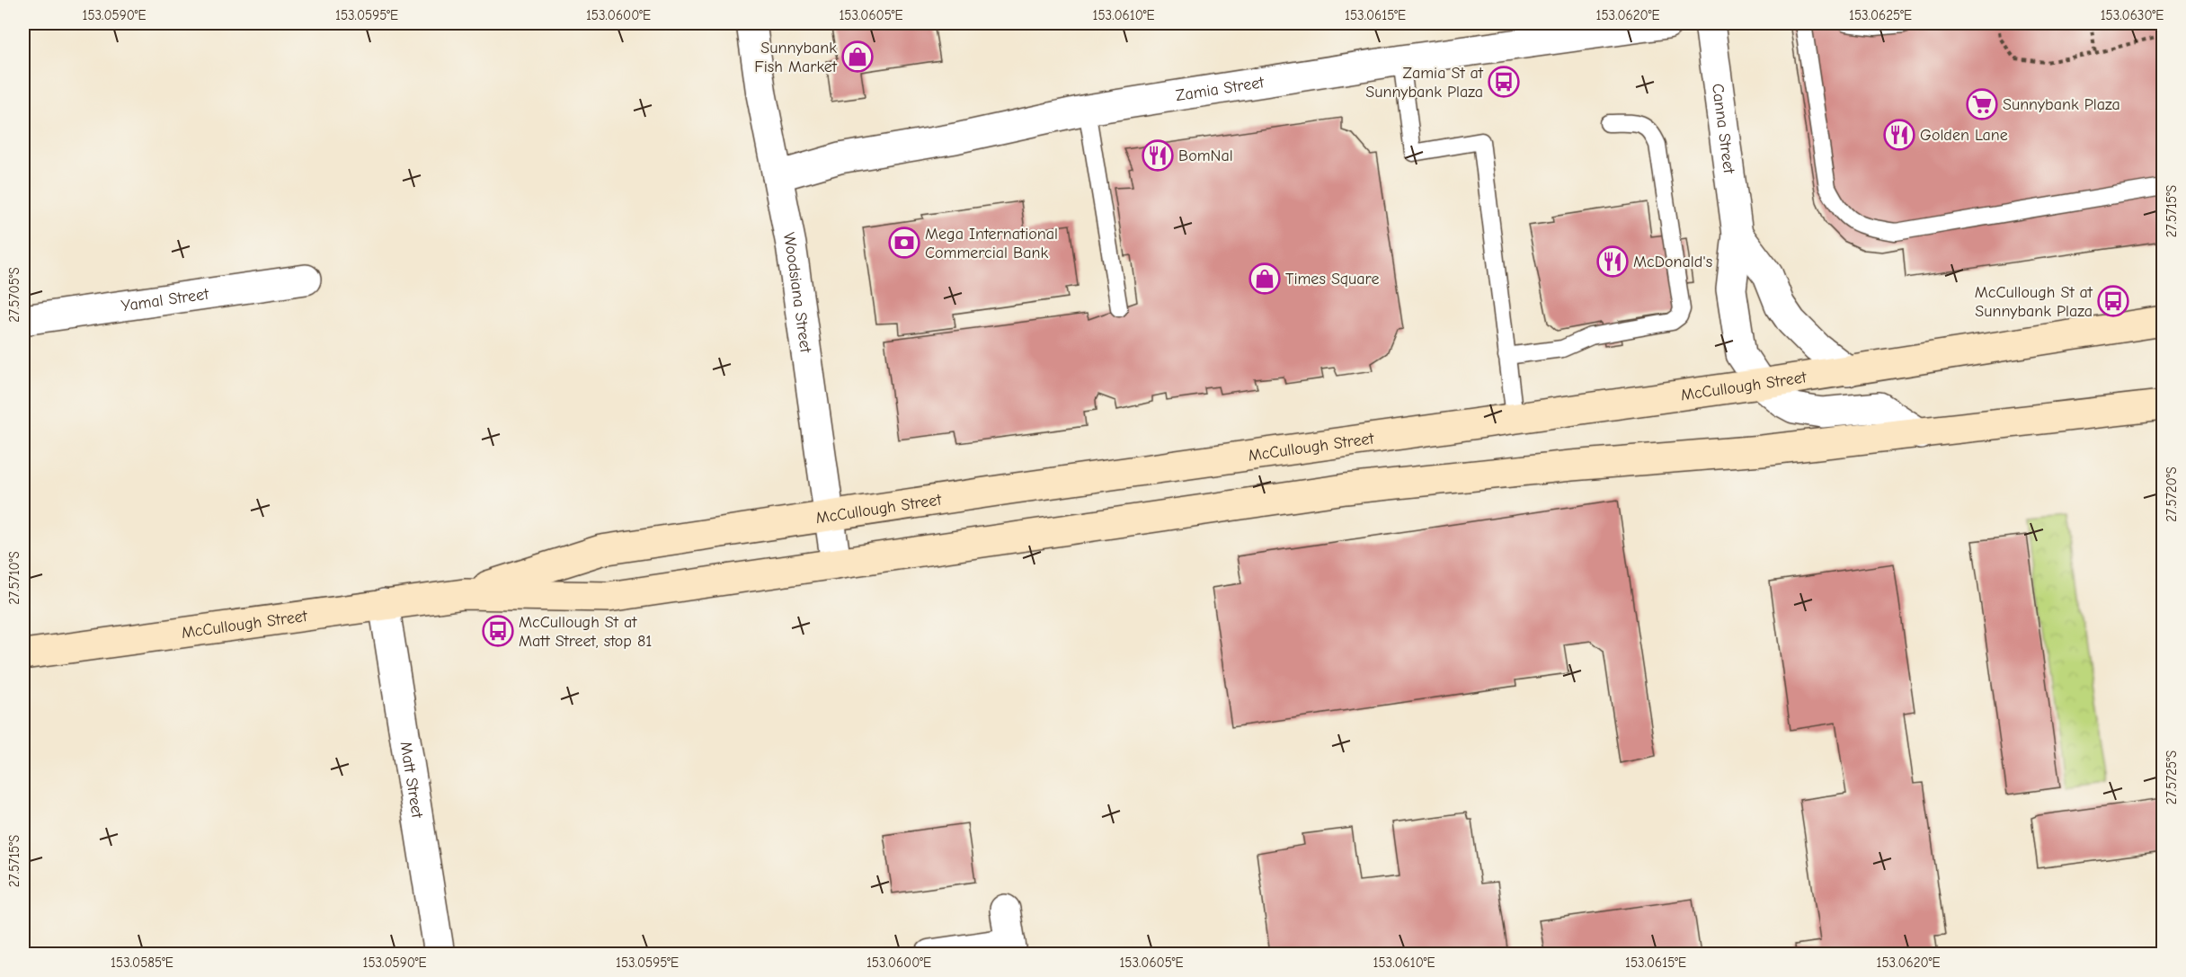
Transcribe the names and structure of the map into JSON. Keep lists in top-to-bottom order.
{
  "streets": {
    "main road": ["McCullough Street"],
    "street": [
      "Zamia Street",
      "Canna Street",
      "Woodsiana Street",
      "Yamal Street",
      "Matt Street"
    ]
  },
  "crossings": [
    ["Zamia Street", "Woodsiana Street"],
    ["Canna Street", "McCullough Street"],
    ["Woodsiana Street", "McCullough Street"],
    ["McCullough Street", "Matt Street"]
  ],
  "places": {
    "shop": ["Sunnybank Fish Market", "Times Square"],
    "bus stop": ["Zamia St at Sunnybank Plaza", "McCullough St at Sunnybank Plaza", "McCullough St at Matt Street, stop 81"],
    "supermarket": ["Sunnybank Plaza"],
    "restaurant": ["Golden Lane", "BomNal", "McDonald's"],
    "bank": ["Mega International Commercial Bank"]
  },
  "coordinates": [
    "153.0590°E",
    "153.0595°E",
    "153.0600°E",
    "153.0605°E",
    "153.0610°E",
    "153.0615°E",
    "153.0620°E",
    "153.0625°E",
    "153.0630°E",
    "27.5715°S",
    "27.5705°S",
    "27.5720°S",
    "27.5710°S",
    "27.5725°S",
    "153.0585°E"
  ]
}
